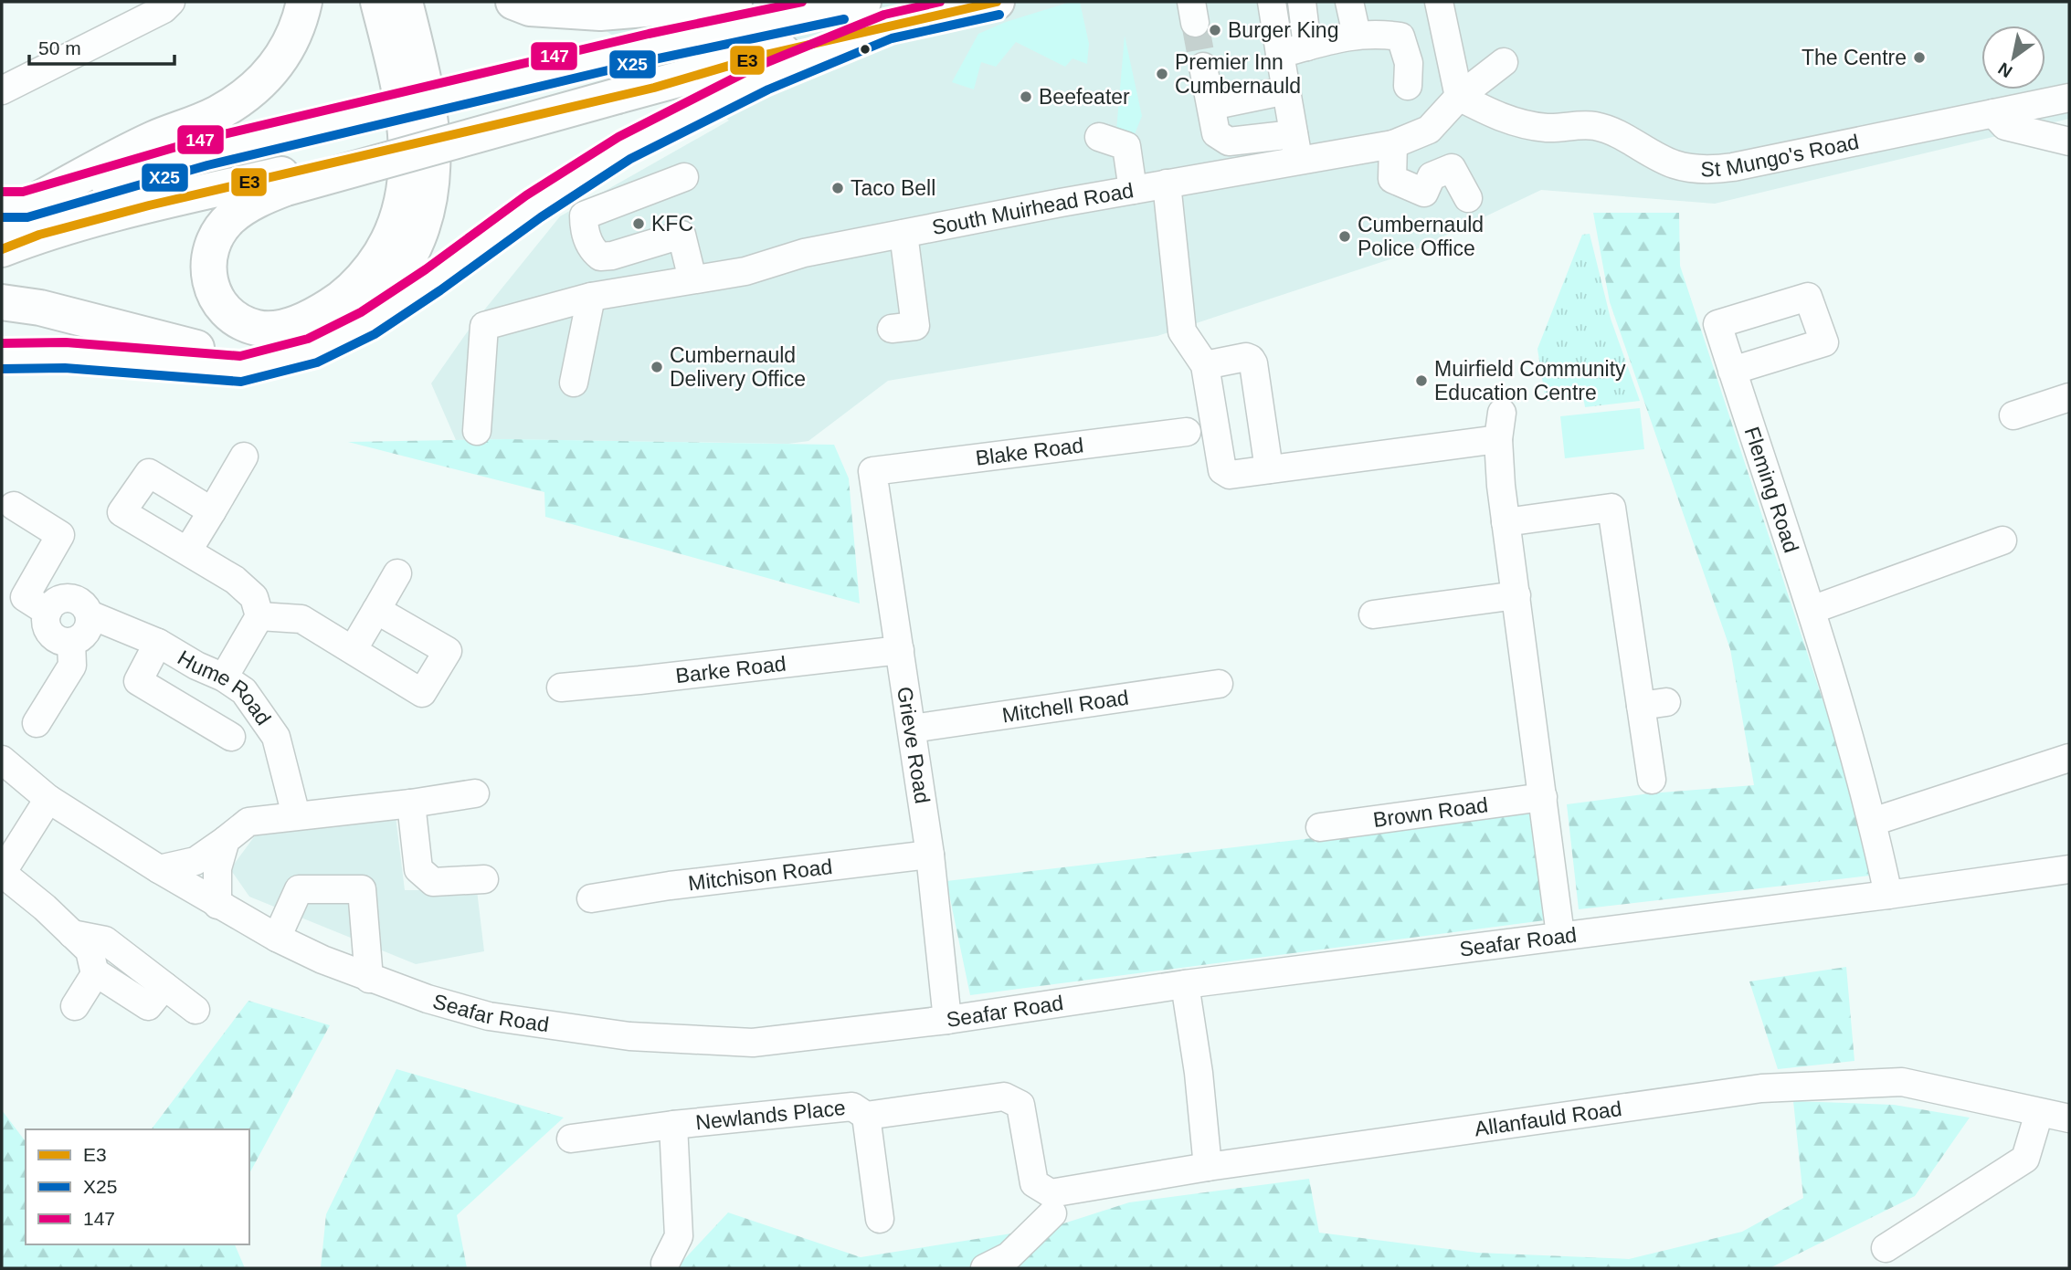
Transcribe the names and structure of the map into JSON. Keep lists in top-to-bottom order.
{
  "streets": {
    "street": [
      "St Mungo's Road",
      "South Muirhead Road",
      "Blake Road",
      "Fleming Road",
      "Barke Road",
      "Hume Road",
      "Mitchell Road",
      "Grieve Road",
      "Brown Road",
      "Mitchison Road",
      "Seafar Road",
      "Newlands Place",
      "Allanfauld Road"
    ]
  },
  "crossings": [
    ["St Mungo's Road", "South Muirhead Road"],
    ["Blake Road", "Grieve Road"],
    ["Fleming Road", "Seafar Road"],
    ["Barke Road", "Grieve Road"],
    ["Mitchell Road", "Grieve Road"],
    ["Grieve Road", "Mitchison Road"],
    ["Grieve Road", "Seafar Road"],
    ["Newlands Place", "Allanfauld Road"]
  ],
  "places": [
    "Burger King",
    "The Centre",
    "Premier Inn Cumbernauld",
    "Beefeater",
    "Taco Bell",
    "KFC",
    "Cumbernauld Police Office",
    "Cumbernauld Delivery Office",
    "Muirfield Community Education Centre"
  ],
  "lines": ["transit line E3", "transit line 147", "transit line X25"],
  "legend": ["E3", "X25", "147"],
  "scale_bar": "50 m",
  "north": "bottom left"
}
